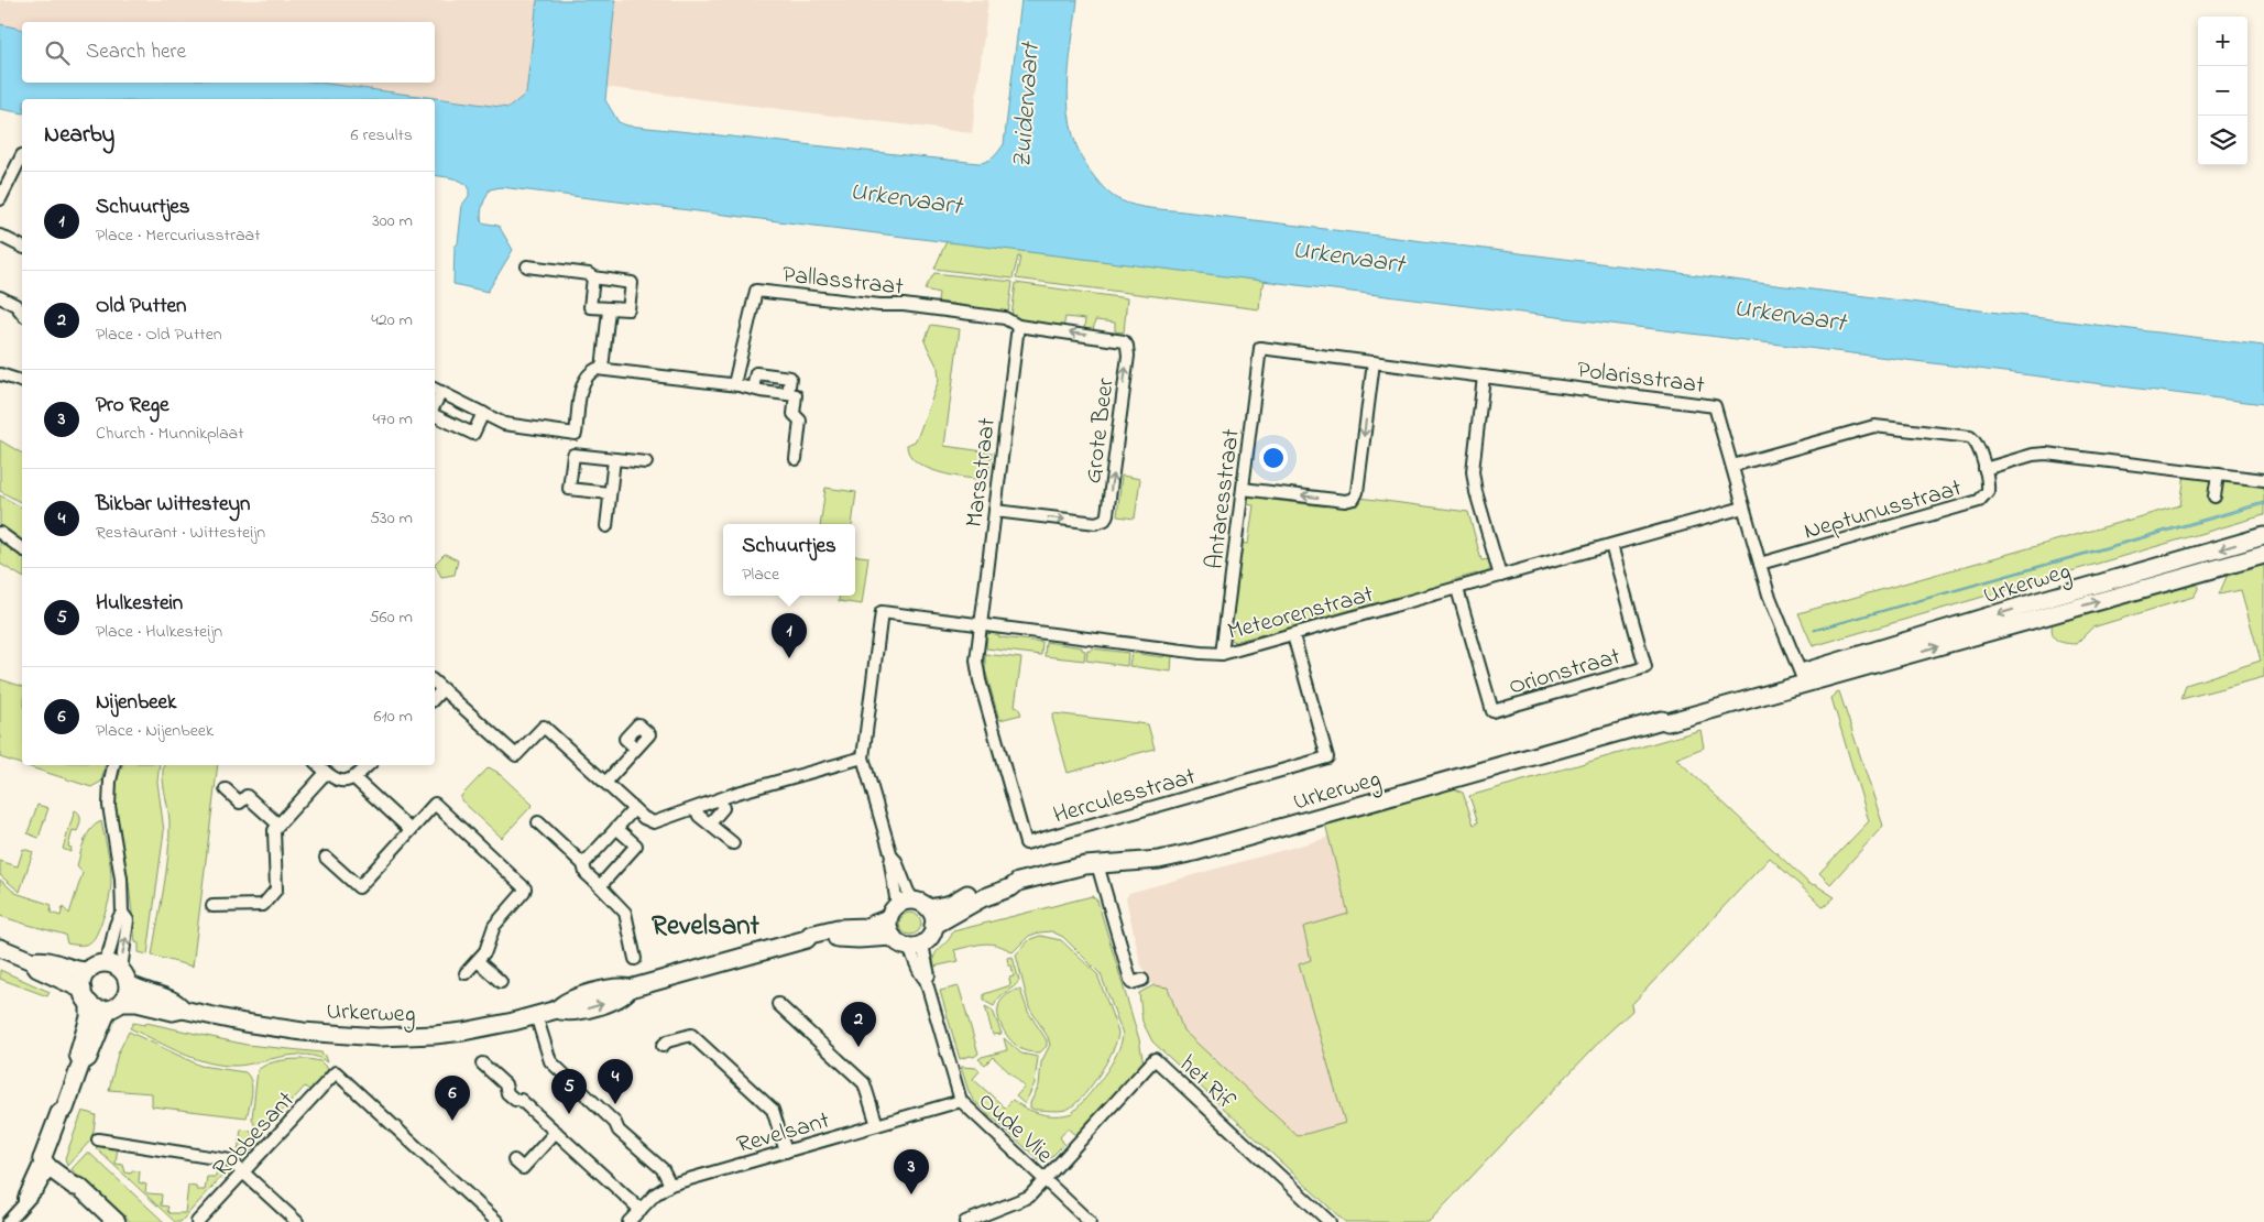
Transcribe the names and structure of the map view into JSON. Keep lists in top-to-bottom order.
{
  "streets": {
    "main road": ["Urkerweg"],
    "street": [
      "Pallasstraat",
      "Polarisstraat",
      "Grote Beer",
      "Marsstraat",
      "Antaresstraat",
      "Neptunusstraat",
      "Meteorenstraat",
      "Orionstraat",
      "Herculesstraat",
      "het Rif",
      "Oude Vlie",
      "Revelsant",
      "Robbesant"
    ]
  },
  "crossings": [
    ["Pallasstraat", "Grote Beer"],
    ["Pallasstraat", "Marsstraat"],
    ["Polarisstraat", "Antaresstraat"],
    ["Polarisstraat", "Neptunusstraat"],
    ["Polarisstraat", "Urkerweg"],
    ["Polarisstraat", "Meteorenstraat"],
    ["Grote Beer", "Marsstraat"],
    ["Marsstraat", "Meteorenstraat"],
    ["Marsstraat", "Herculesstraat"],
    ["Antaresstraat", "Meteorenstraat"],
    ["Urkerweg", "Oude Vlie"],
    ["Meteorenstraat", "Orionstraat"],
    ["Meteorenstraat", "Herculesstraat"],
    ["het Rif", "Oude Vlie"],
    ["Oude Vlie", "Revelsant"]
  ],
  "districts": ["Revelsant"],
  "water": ["Zuidervaart", "Urkervaart"],
  "page": {
    "map_buttons": ["+", "−"],
    "search": "Search here",
    "heading": ["Nearby", "6 results"],
    "list": [
      {
        "mark": "1",
        "name": "Schuurtjes",
        "note": "Place · Mercuriusstraat",
        "value": "300 m"
      },
      {
        "mark": "2",
        "name": "Old Putten",
        "note": "Place · Old Putten",
        "value": "420 m"
      },
      {
        "mark": "3",
        "name": "Pro Rege",
        "note": "Church · Munnikplaat",
        "value": "470 m"
      },
      {
        "mark": "4",
        "name": "Bikbar Wittesteyn",
        "note": "Restaurant · Wittesteijn",
        "value": "530 m"
      },
      {
        "mark": "5",
        "name": "Hulkestein",
        "note": "Place · Hulkesteijn",
        "value": "560 m"
      },
      {
        "mark": "6",
        "name": "Nijenbeek",
        "note": "Place · Nijenbeek",
        "value": "610 m"
      }
    ],
    "popup": ["Schuurtjes", "Place"],
    "pins": [
      "1",
      "2",
      "4",
      "5",
      "6",
      "3"
    ]
  }
}
